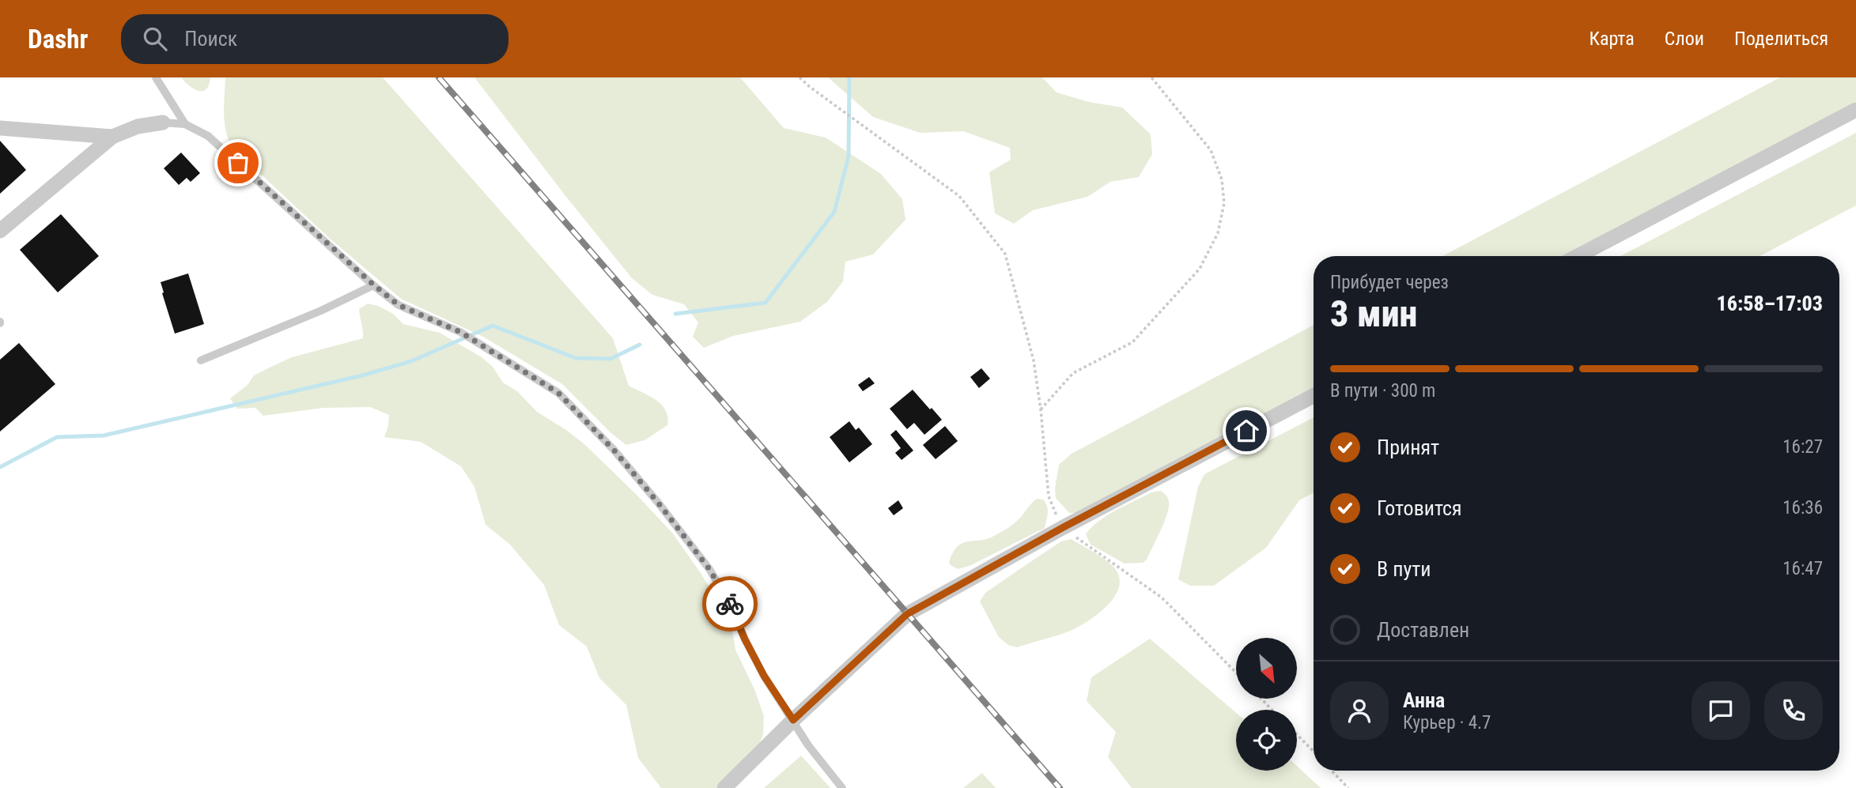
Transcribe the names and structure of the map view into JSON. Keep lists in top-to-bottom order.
{
  "north": "bottom right",
  "page": {
    "header": "Dashr",
    "search": "Поиск",
    "nav": ["Карта", "Слои", "Поделиться"],
    "heading": ["3 мин", "Прибудет через", "16:58–17:03"],
    "panel": ["Анна", "Курьер · 4.7"],
    "bar": "В пути · 300 m",
    "list": [
      ["Принят", "16:27"],
      ["Готовится", "16:36"],
      ["В пути", "16:47"],
      "Доставлен"
    ]
  }
}
